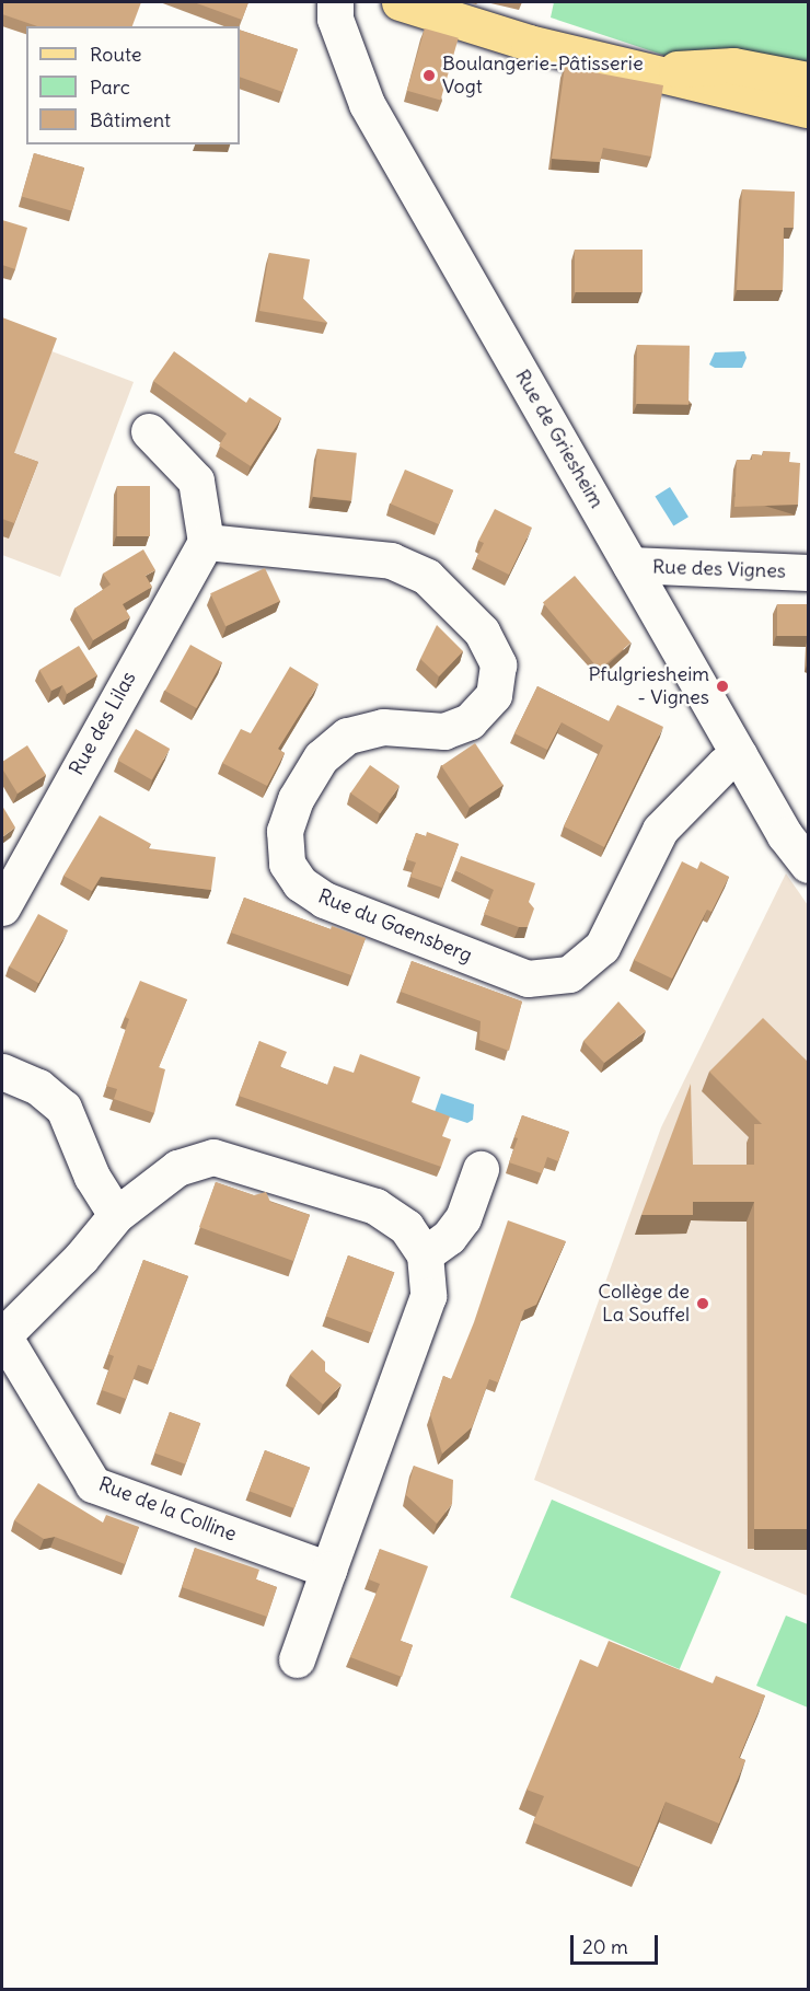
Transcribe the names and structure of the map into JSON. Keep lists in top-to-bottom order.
{
  "streets": {
    "street": [
      "Rue de Griesheim",
      "Rue des Vignes",
      "Rue des Lilas",
      "Rue du Gaensberg",
      "Rue de la Colline"
    ]
  },
  "crossings": [
    ["Rue de Griesheim", "Rue des Vignes"],
    ["Rue de Griesheim", "Rue du Gaensberg"],
    ["Rue des Lilas", "Rue du Gaensberg"]
  ],
  "places": ["Boulangerie-Pâtisserie Vogt", "Pfulgriesheim - Vignes", "Collège de La Souffel"],
  "legend": ["Route", "Parc", "Bâtiment"],
  "scale_bar": "20 m"
}
